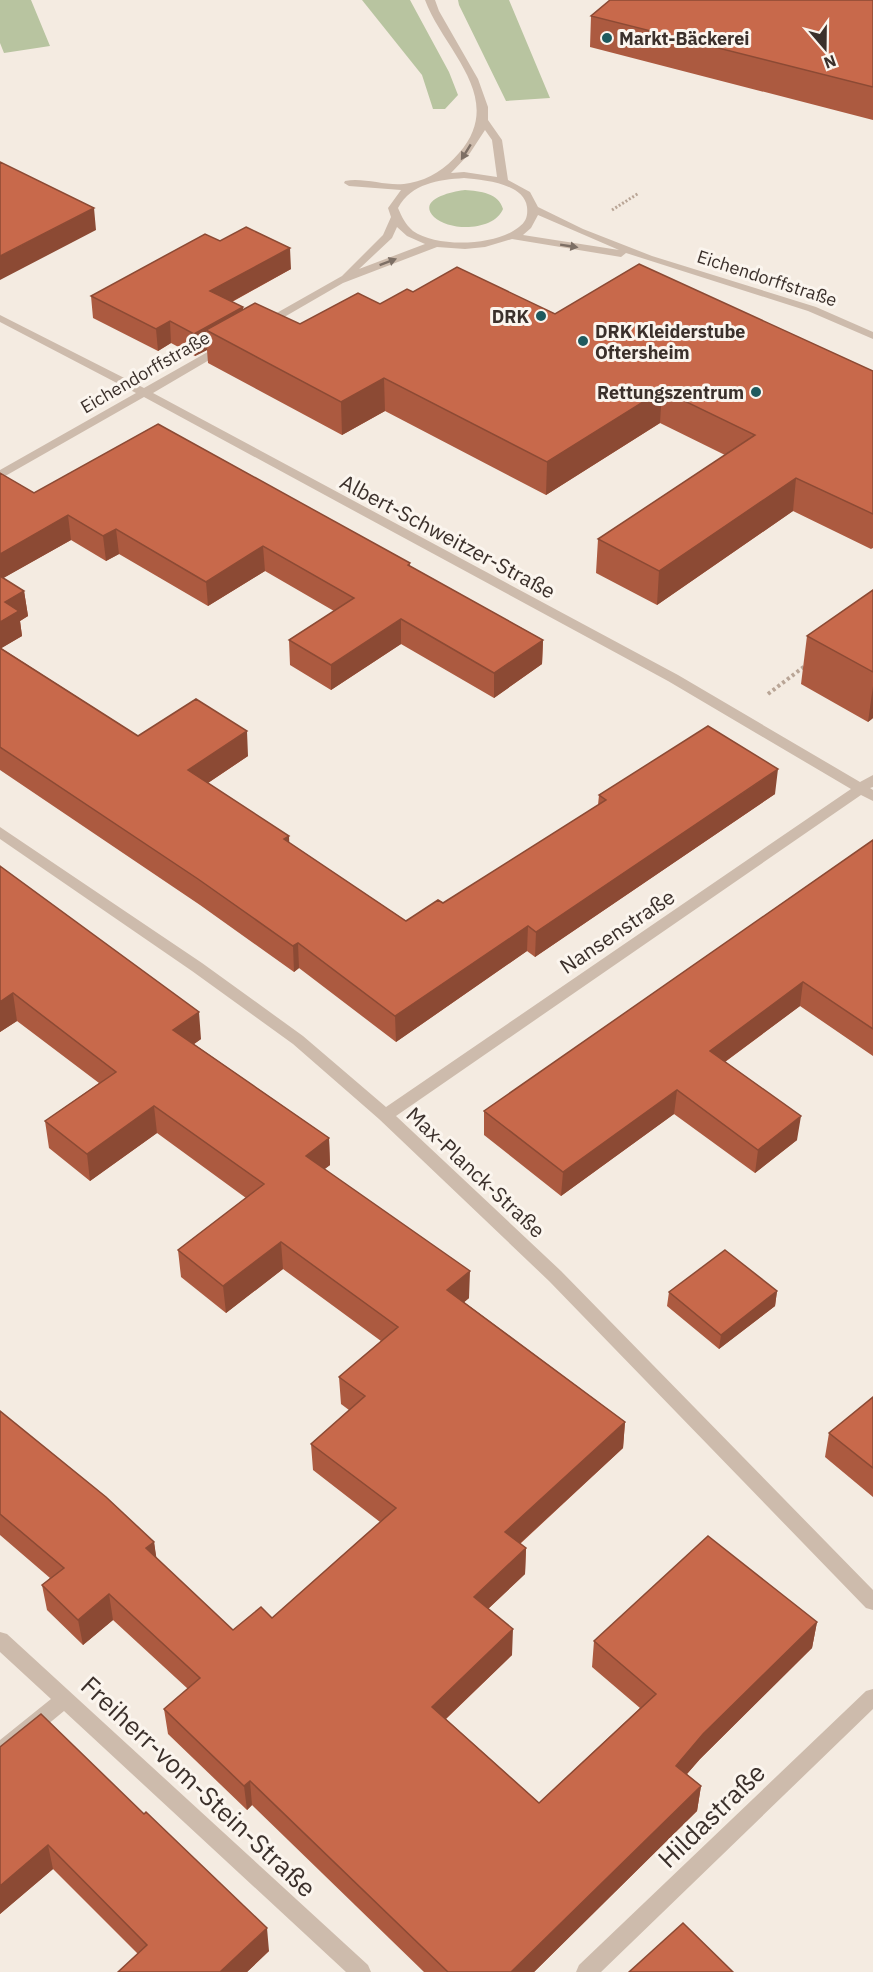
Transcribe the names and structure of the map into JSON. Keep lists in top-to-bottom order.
{
  "streets": {
    "street": [
      "Eichendorffstraße",
      "Albert-Schweitzer-Straße",
      "Nansenstraße",
      "Max-Planck-Straße",
      "Freiherr-vom-Stein-Straße",
      "Hildastraße"
    ]
  },
  "crossings": [
    ["Eichendorffstraße", "Albert-Schweitzer-Straße"],
    ["Albert-Schweitzer-Straße", "Nansenstraße"],
    ["Nansenstraße", "Max-Planck-Straße"]
  ],
  "places": [
    "Markt-Bäckerei",
    "DRK",
    "DRK Kleiderstube Oftersheim",
    "Rettungszentrum"
  ],
  "north": "bottom"
}
